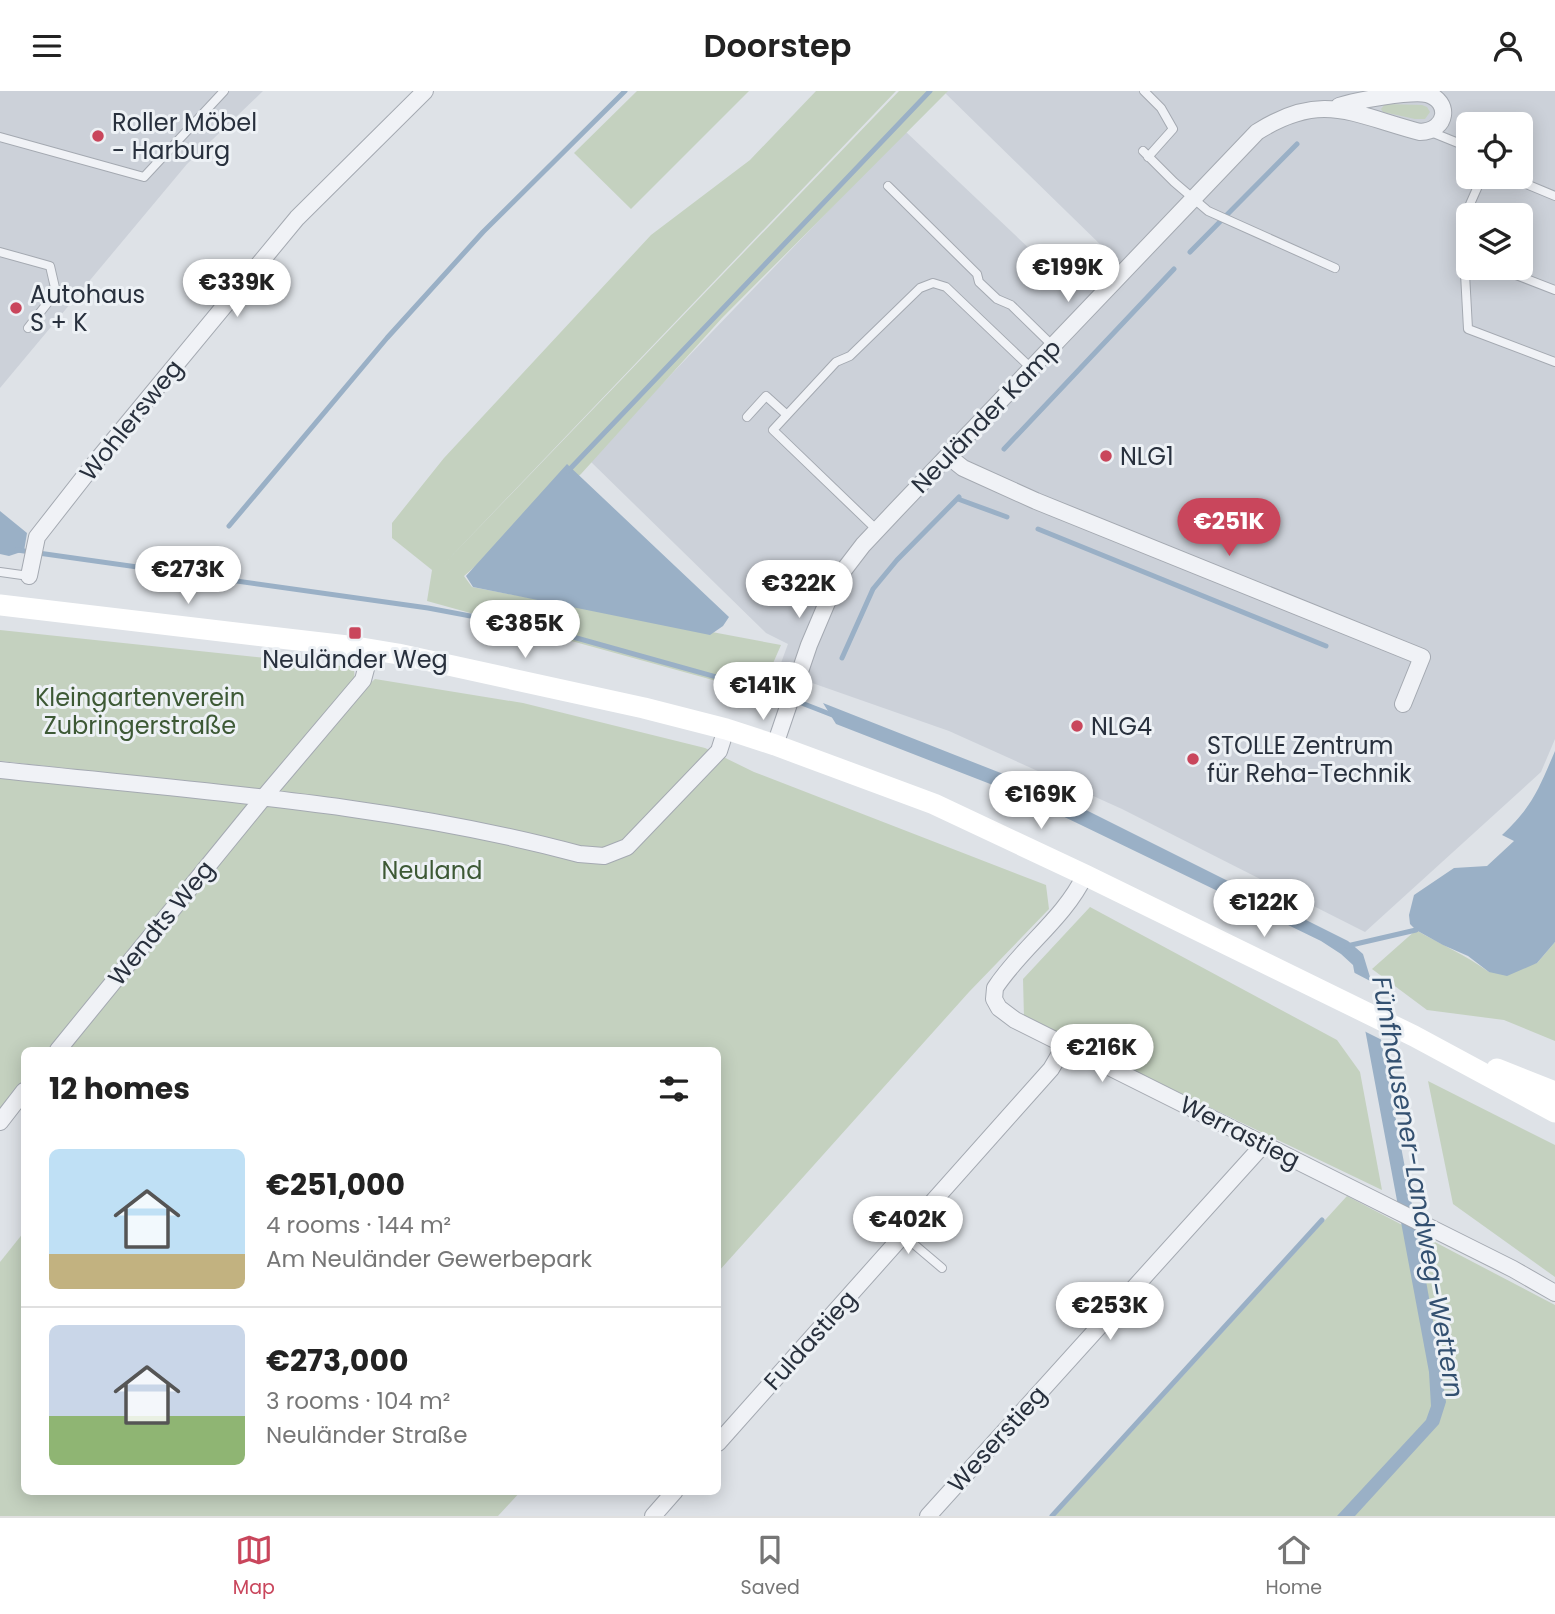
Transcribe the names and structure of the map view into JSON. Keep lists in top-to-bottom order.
{
  "streets": {
    "street": [
      "Neuländer Kamp",
      "Wohlersweg",
      "Wendts Weg",
      "Werrastieg",
      "Fuldastieg",
      "Weserstieg"
    ]
  },
  "crossings": [
    ["Werrastieg", "Fuldastieg"],
    ["Werrastieg", "Weserstieg"]
  ],
  "water": ["Fünfhausener-Landweg-Wettern"],
  "parks": ["Kleingartenverein Zubringerstraße", "Neuland"],
  "places": {
    "other": [
      "Roller Möbel - Harburg",
      "Autohaus S + K",
      "NLG1",
      "NLG4",
      "STOLLE Zentrum für Reha-Technik"
    ],
    "transit": ["Neuländer Weg"]
  },
  "page": {
    "header": "Doorstep",
    "price": [
      "€199K",
      "€339K",
      "€251K",
      "€273K",
      "€322K",
      "€385K",
      "€141K",
      "€169K",
      "€122K",
      "€216K",
      "€402K",
      "€253K"
    ],
    "heading": "12 homes",
    "list": [
      {
        "name": "€251,000",
        "note": "4 rooms · 144 m² · Am Neuländer Gewerbepark"
      },
      {
        "name": "€273,000",
        "note": "3 rooms · 104 m² · Neuländer Straße"
      }
    ],
    "tabs": ["Map", "Saved", "Home"]
  }
}
